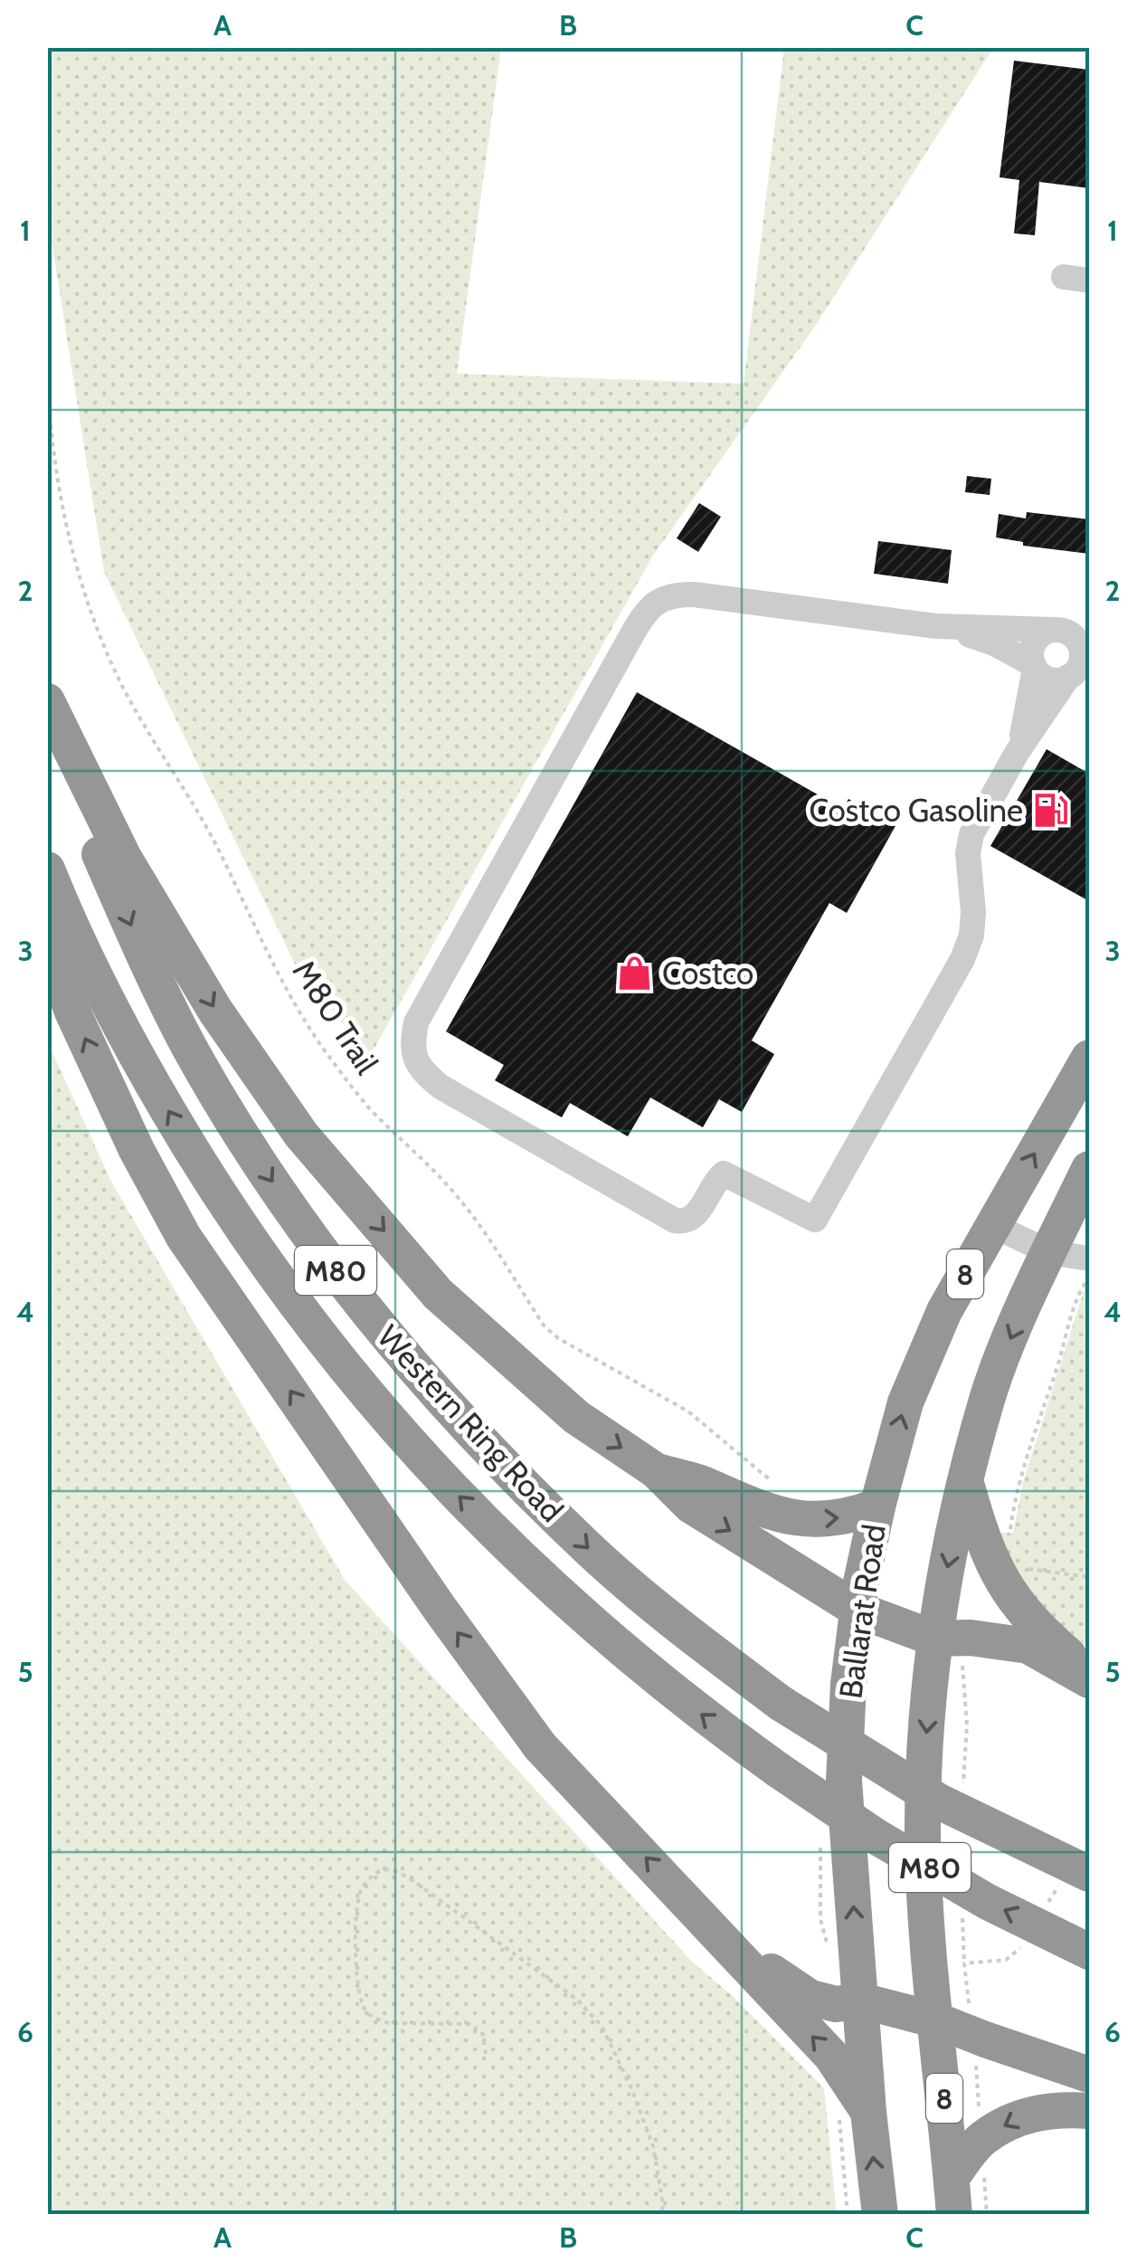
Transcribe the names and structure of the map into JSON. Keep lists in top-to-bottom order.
{
  "streets": {
    "highway": [
      "M80",
      "8",
      "Western Ring Road",
      "Ballarat Road"
    ],
    "path": ["M80 Trail"]
  },
  "places": {
    "fuel station": ["Costco Gasoline"],
    "shop": ["Costco"]
  },
  "grid": {
    "columns": ["A", "B", "C"],
    "rows": [
      "1",
      "2",
      "3",
      "4",
      "5",
      "6"
    ]
  }
}
